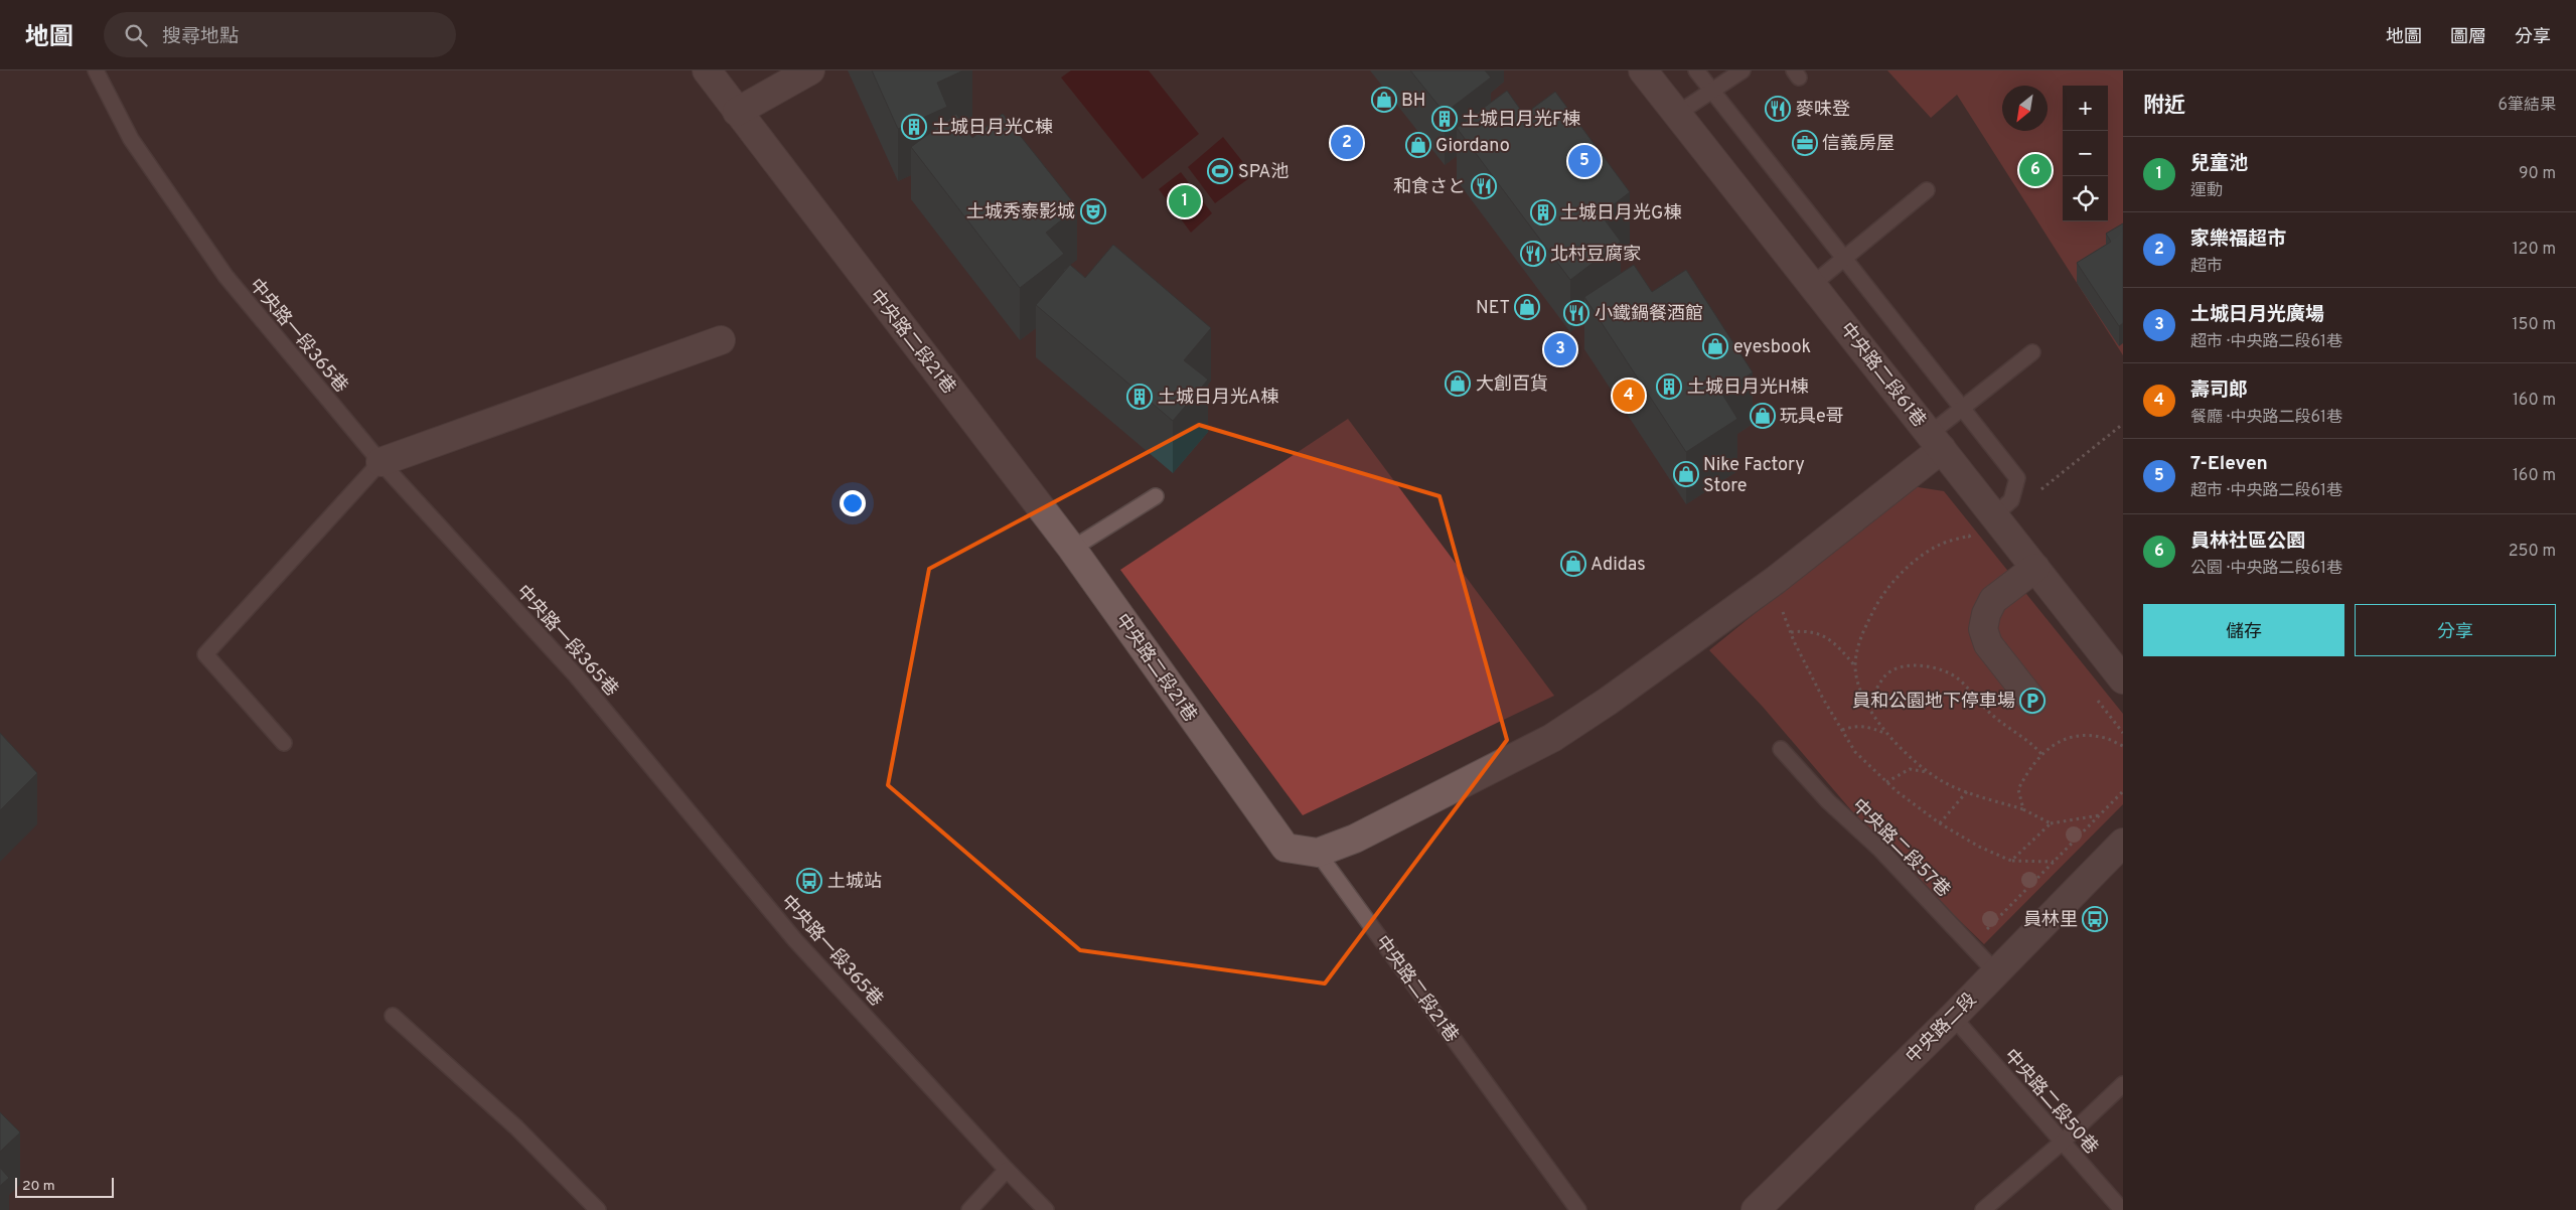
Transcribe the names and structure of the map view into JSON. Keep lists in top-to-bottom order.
{
  "streets": {
    "street": ["中央路二段21巷", "中央路二段61巷", "中央路二段"],
    "lane": ["中央路一段365巷", "中央路二段57巷", "中央路二段50巷"]
  },
  "crossings": [
    ["中央路二段57巷", "中央路二段"],
    ["中央路二段", "中央路二段50巷"]
  ],
  "places": {
    "shop": [
      "BH",
      "Giordano",
      "NET",
      "eyesbook",
      "大創百貨",
      "玩具e哥",
      "Nike Factory Store",
      "Adidas"
    ],
    "restaurant": [
      "麥味登",
      "和食さと",
      "北村豆腐家",
      "小鐵鍋餐酒館"
    ],
    "building": [
      "土城日月光F棟",
      "土城日月光C棟",
      "土城日月光G棟",
      "土城日月光H棟",
      "土城日月光A棟"
    ],
    "office": ["信義房屋"],
    "sports": ["SPA池"],
    "theatre": ["土城秀泰影城"],
    "parking": ["員和公園地下停車場"],
    "bus stop": ["土城站", "員林里"]
  },
  "scale_bar": "20 m",
  "north": "bottom left",
  "page": {
    "header": "地圖",
    "search": "搜尋地點",
    "nav": ["地圖", "圖層", "分享"],
    "heading": ["附近", "6筆結果"],
    "map_buttons": ["+", "−"],
    "pins": [
      "2",
      "5",
      "6",
      "1",
      "3",
      "4"
    ],
    "list": [
      {
        "mark": "1",
        "name": "兒童池",
        "note": "運動",
        "value": "90 m"
      },
      {
        "mark": "2",
        "name": "家樂福超市",
        "note": "超市",
        "value": "120 m"
      },
      {
        "mark": "3",
        "name": "土城日月光廣場",
        "note": "超市 · 中央路二段61巷",
        "value": "150 m"
      },
      {
        "mark": "4",
        "name": "壽司郎",
        "note": "餐廳 · 中央路二段61巷",
        "value": "160 m"
      },
      {
        "mark": "5",
        "name": "7-Eleven",
        "note": "超市 · 中央路二段61巷",
        "value": "160 m"
      },
      {
        "mark": "6",
        "name": "員林社區公園",
        "note": "公園 · 中央路二段61巷",
        "value": "250 m"
      }
    ],
    "buttons": ["儲存", "分享"],
    "scale": "20 m"
  }
}
